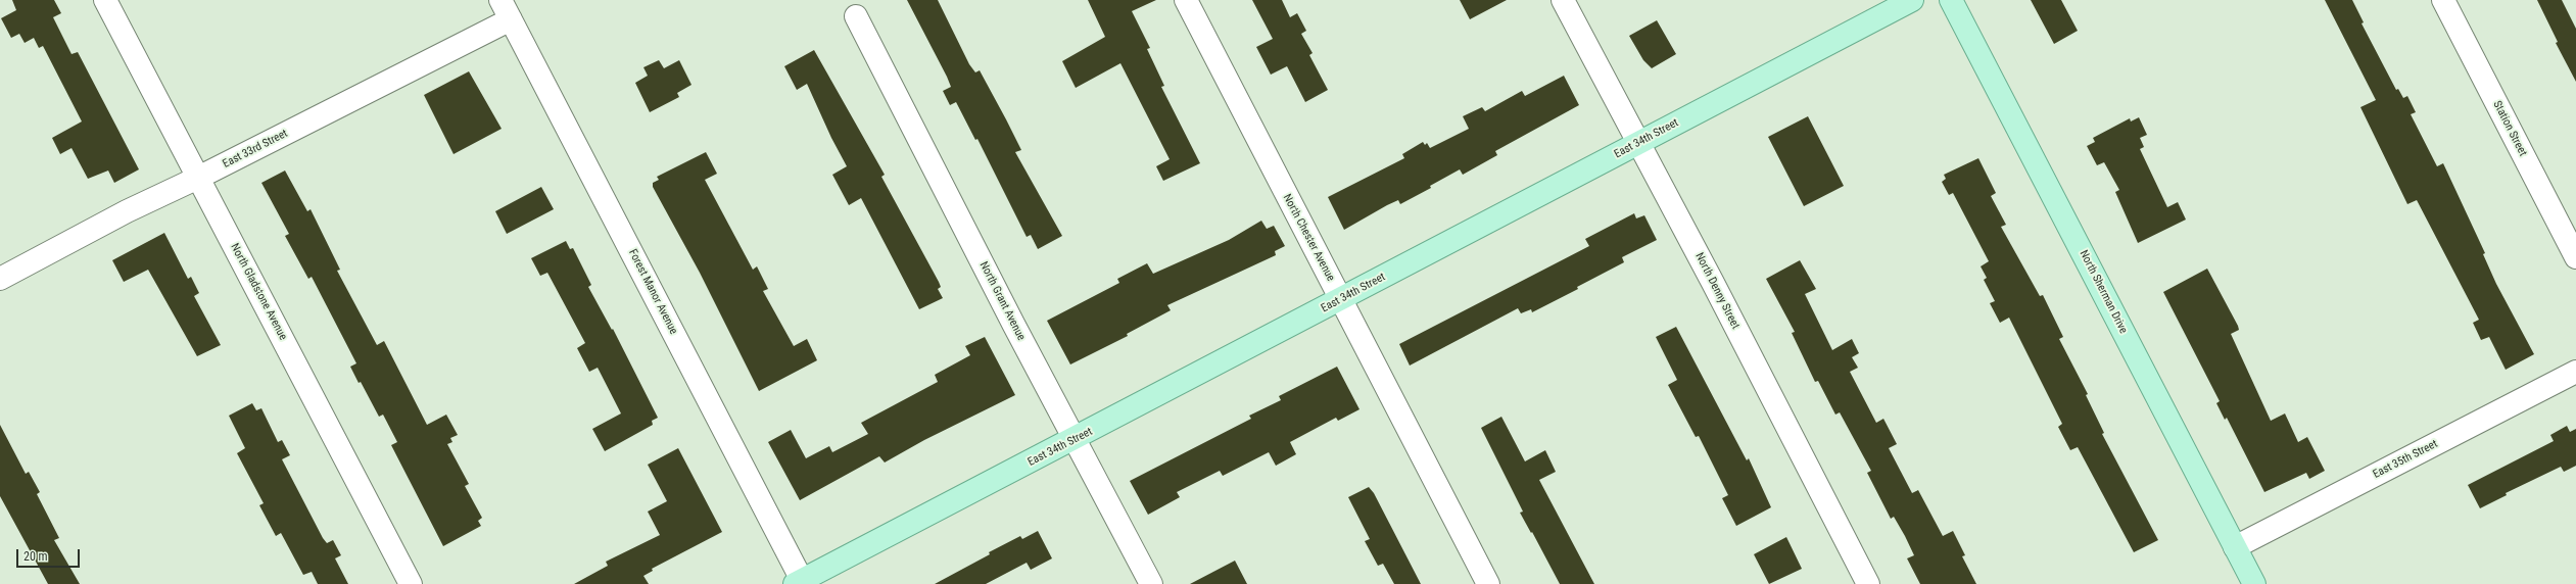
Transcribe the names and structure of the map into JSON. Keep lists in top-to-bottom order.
{
  "streets": {
    "main road": ["East 34th Street", "North Sherman Drive"],
    "street": [
      "Station Street",
      "East 33rd Street",
      "North Chester Avenue",
      "North Denny Street",
      "North Gladstone Avenue",
      "Forest Manor Avenue",
      "North Grant Avenue",
      "East 35th Street"
    ]
  },
  "crossings": [
    ["East 34th Street", "North Chester Avenue"],
    ["East 34th Street", "North Denny Street"],
    ["East 34th Street", "Forest Manor Avenue"],
    ["East 34th Street", "North Grant Avenue"],
    ["East 33rd Street", "North Gladstone Avenue"],
    ["East 33rd Street", "Forest Manor Avenue"],
    ["North Sherman Drive", "East 35th Street"]
  ],
  "scale_bar": "20 m"
}
